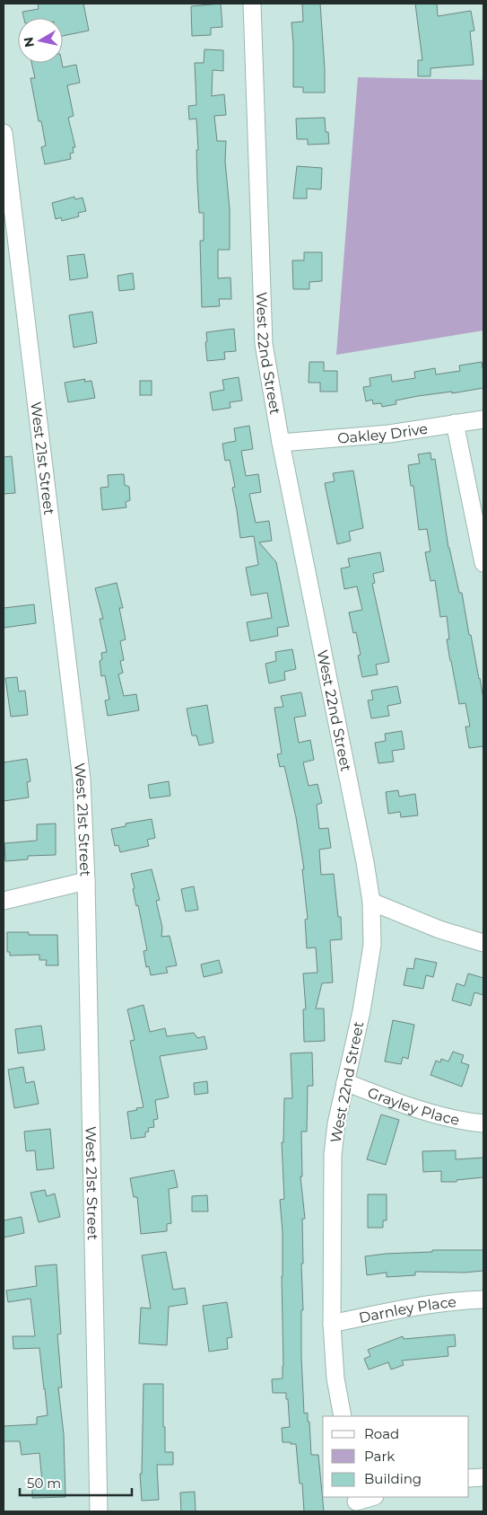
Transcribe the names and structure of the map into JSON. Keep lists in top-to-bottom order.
{
  "streets": {
    "street": [
      "West 22nd Street",
      "Oakley Drive",
      "West 21st Street",
      "Grayley Place",
      "Darnley Place"
    ]
  },
  "crossings": [
    ["West 22nd Street", "Oakley Drive"],
    ["West 22nd Street", "Grayley Place"],
    ["West 22nd Street", "Darnley Place"]
  ],
  "legend": ["Road", "Park", "Building"],
  "scale_bar": "50 m",
  "north": "left"
}
